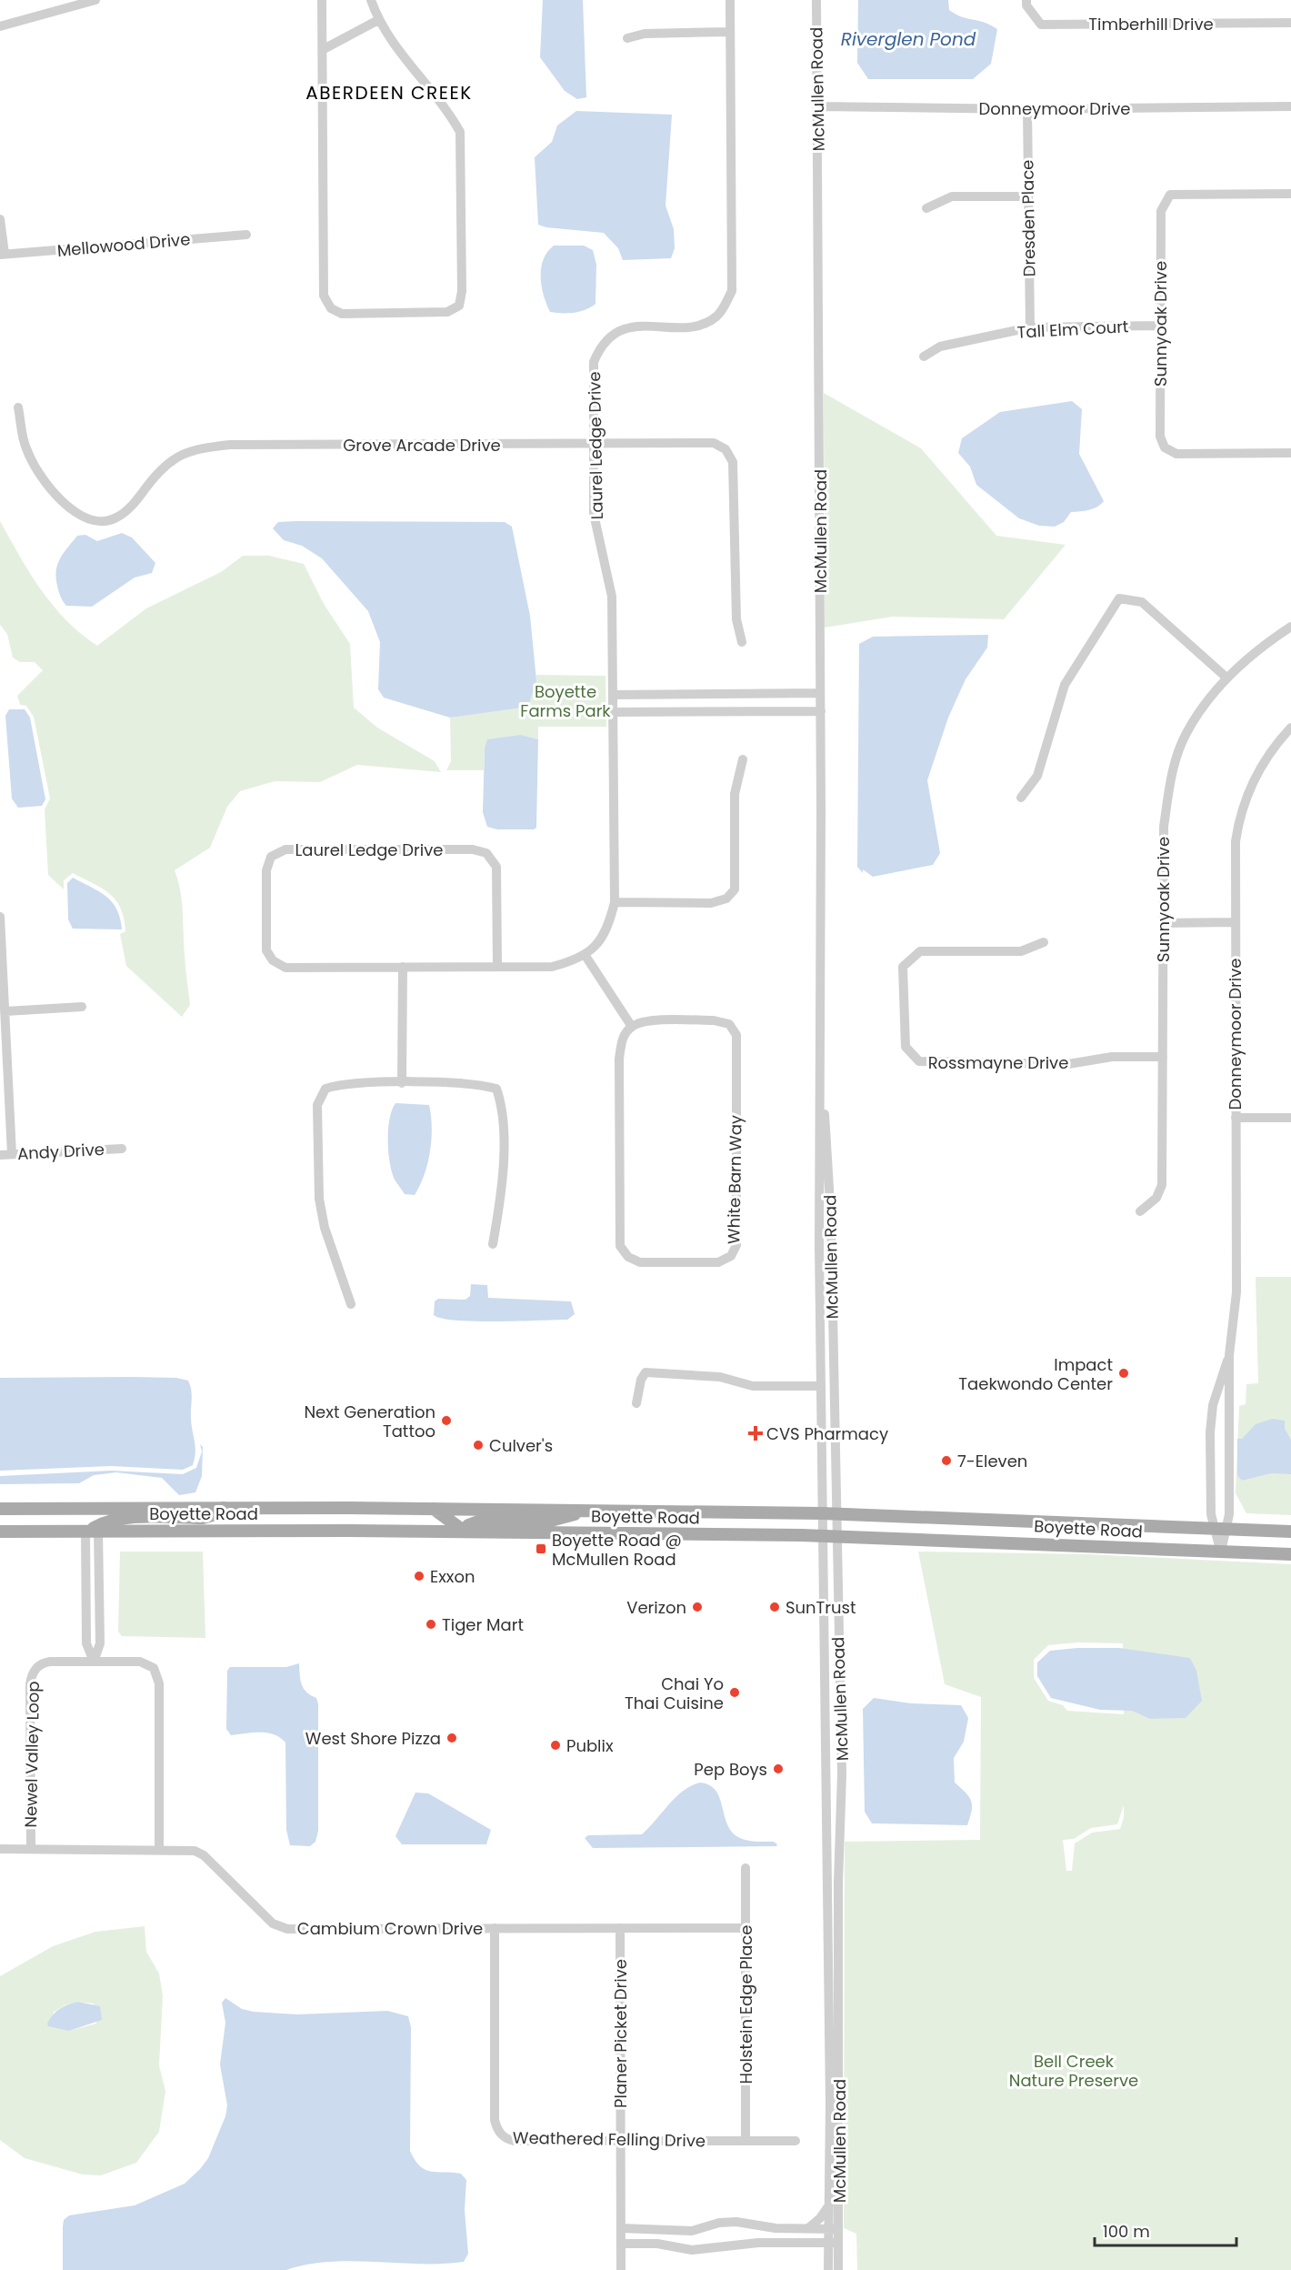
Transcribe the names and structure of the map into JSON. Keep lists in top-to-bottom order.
{
  "streets": {
    "main road": ["Boyette Road"],
    "street": [
      "Timberhill Drive",
      "McMullen Road",
      "Donneymoor Drive",
      "Dresden Place",
      "Mellowood Drive",
      "Sunnyoak Drive",
      "Tall Elm Court",
      "Grove Arcade Drive",
      "Laurel Ledge Drive",
      "Rossmayne Drive",
      "Andy Drive",
      "White Barn Way",
      "Newel Valley Loop",
      "Cambium Crown Drive",
      "Holstein Edge Place",
      "Planer Picket Drive",
      "Weathered Felling Drive"
    ]
  },
  "crossings": [
    ["McMullen Road", "Donneymoor Drive"],
    ["McMullen Road", "Boyette Road"],
    ["Donneymoor Drive", "Dresden Place"],
    ["Donneymoor Drive", "Boyette Road"],
    ["Dresden Place", "Tall Elm Court"],
    ["Sunnyoak Drive", "Tall Elm Court"],
    ["Sunnyoak Drive", "Rossmayne Drive"],
    ["Grove Arcade Drive", "Laurel Ledge Drive"],
    ["Newel Valley Loop", "Cambium Crown Drive"],
    ["Cambium Crown Drive", "Holstein Edge Place"],
    ["Cambium Crown Drive", "Planer Picket Drive"],
    ["Cambium Crown Drive", "Weathered Felling Drive"],
    ["Holstein Edge Place", "Weathered Felling Drive"],
    ["Planer Picket Drive", "Weathered Felling Drive"]
  ],
  "districts": ["ABERDEEN CREEK"],
  "water": ["Riverglen Pond"],
  "parks": ["Boyette Farms Park", "Bell Creek Nature Preserve"],
  "places": {
    "other": [
      "Impact Taekwondo Center",
      "Next Generation Tattoo",
      "Culver's",
      "7-Eleven",
      "Exxon",
      "Verizon",
      "SunTrust",
      "Tiger Mart",
      "Chai Yo Thai Cuisine",
      "West Shore Pizza",
      "Publix",
      "Pep Boys"
    ],
    "health": ["CVS Pharmacy"],
    "transit": ["Boyette Road @ McMullen Road"]
  },
  "scale_bar": "100 m"
}
